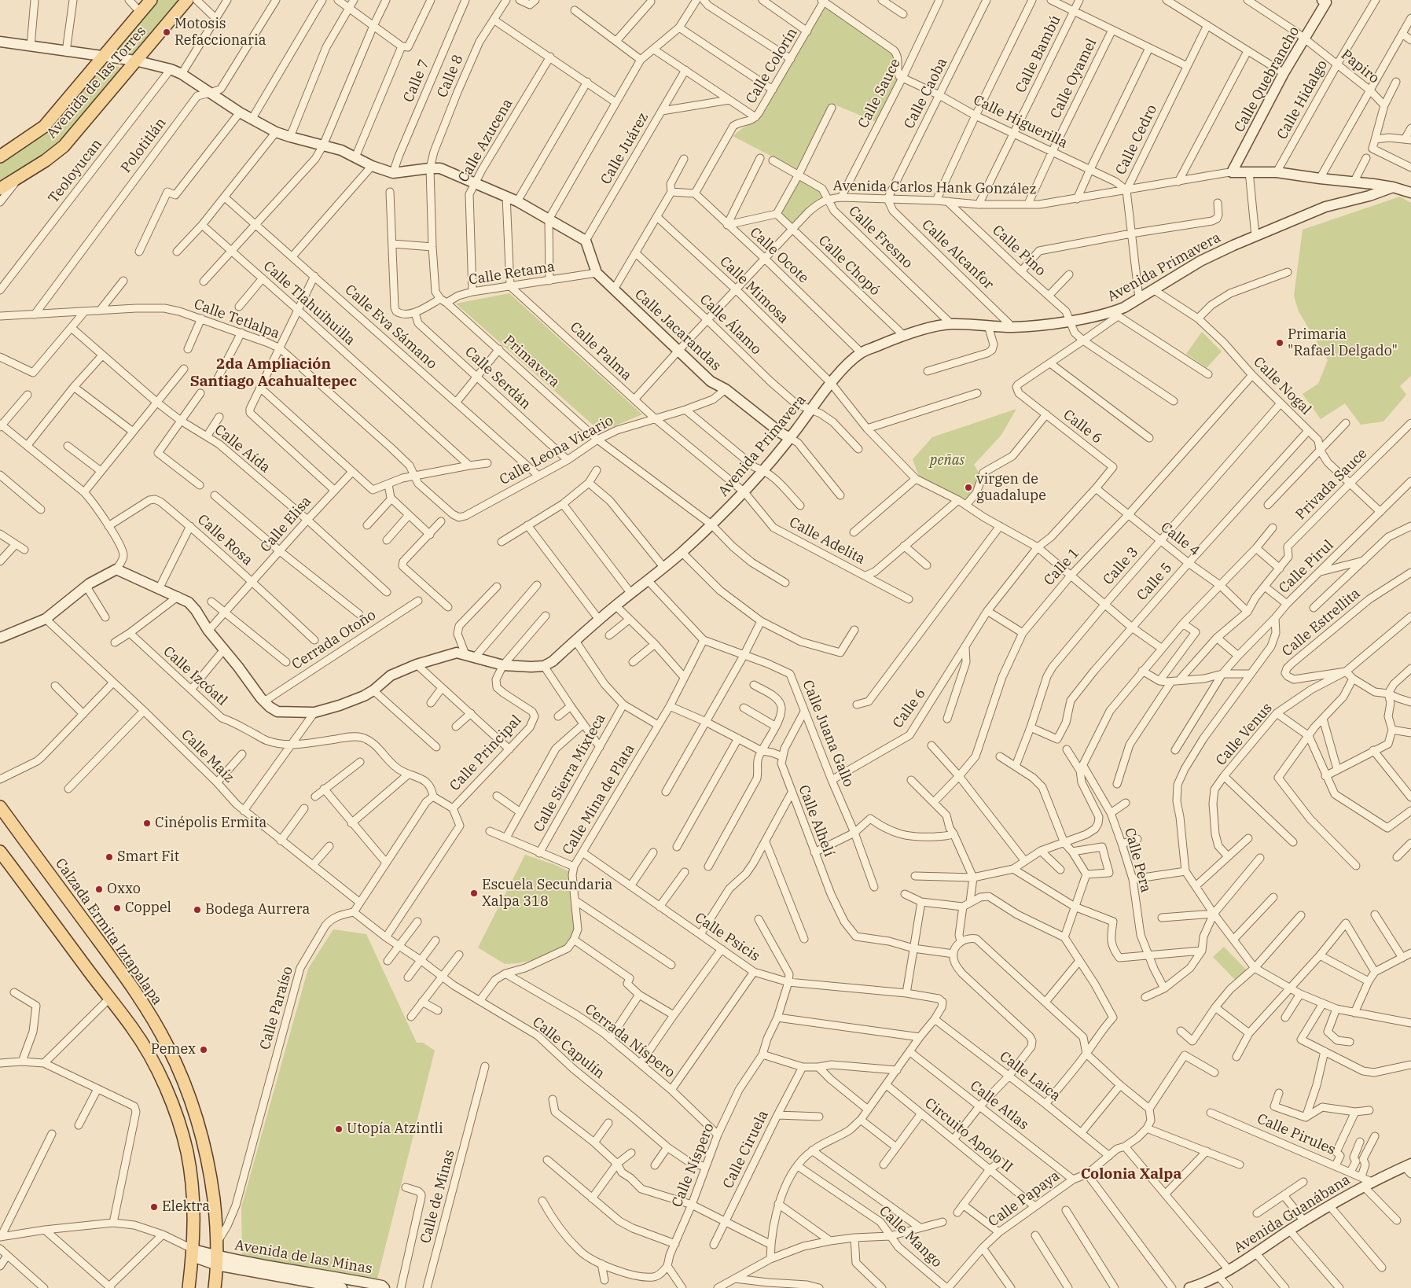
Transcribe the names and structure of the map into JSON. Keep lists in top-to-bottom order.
{
  "streets": {
    "main road": ["Avenida de las Torres", "Calzada Ermita Iztapalapa"],
    "street": [
      "Calle Bambú",
      "Calle Colorín",
      "Papiro",
      "Calle 8",
      "Calle Oyamel",
      "Calle Quebrancho",
      "Calle 7",
      "Calle Sauce",
      "Calle Caoba",
      "Calle Hidalgo",
      "Calle Higuerilla",
      "Calle Cedro",
      "Calle Azucena",
      "Polotitlán",
      "Calle Juárez",
      "Teoloyucan",
      "Avenida Carlos Hank González",
      "Calle Fresno",
      "Calle Pino",
      "Calle Alcanfor",
      "Calle Ocote",
      "Calle Chopó",
      "Avenida Primavera",
      "Calle Retama",
      "Calle Mimosa",
      "Calle Tlahuihuilla",
      "Calle Tetlalpa",
      "Calle Álamo",
      "Calle Eva Sámano",
      "Calle Jacarandas",
      "Calle Palma",
      "Primavera",
      "Calle Serdán",
      "Calle Nogal",
      "Calle 6",
      "Calle Aída",
      "Calle Leona Vicario",
      "Privada Sauce",
      "Calle Elisa",
      "Calle 4",
      "Calle Rosa",
      "Calle Adelita",
      "Calle 3",
      "Calle 1",
      "Calle Pirul",
      "Calle 5",
      "Calle Estrellita",
      "Cerrada Otoño",
      "Calle Izcóatl",
      "Calle Juana Gallo",
      "Calle Venus",
      "Calle Principal",
      "Calle Maíz",
      "Calle Sierra Mixteca",
      "Calle Mina de Plata",
      "Calle Alhelí",
      "Calle Pera",
      "Calle Psicis",
      "Calle Paraíso",
      "Cerrada Níspero",
      "Calle Capulín",
      "Calle Laica",
      "Calle Atlas",
      "Calle Pirules",
      "Circuito Apolo II",
      "Calle Ciruela",
      "Calle Níspero",
      "Calle de Minas",
      "Calle Papaya",
      "Avenida Guanábana",
      "Calle Mango",
      "Avenida de las Minas"
    ]
  },
  "crossings": [
    ["Calle Bambú", "Calle Higuerilla"],
    ["Calle Bambú", "Avenida Carlos Hank González"],
    ["Calle Colorín", "Calle Ocote"],
    ["Papiro", "Calle Quebrancho"],
    ["Papiro", "Calle Hidalgo"],
    ["Calle Oyamel", "Calle Higuerilla"],
    ["Calle Oyamel", "Avenida Carlos Hank González"],
    ["Calle Quebrancho", "Avenida Carlos Hank González"],
    ["Calle Sauce", "Calle Higuerilla"],
    ["Calle Sauce", "Avenida Carlos Hank González"],
    ["Calle Caoba", "Calle Higuerilla"],
    ["Calle Caoba", "Avenida Carlos Hank González"],
    ["Calle Caoba", "Calle Alcanfor"],
    ["Calle Hidalgo", "Avenida Carlos Hank González"],
    ["Calle Higuerilla", "Calle Cedro"],
    ["Calle Higuerilla", "Avenida Carlos Hank González"],
    ["Calle Cedro", "Avenida Carlos Hank González"],
    ["Calle Cedro", "Avenida Primavera"],
    ["Calle Azucena", "Calle Retama"],
    ["Polotitlán", "Calle Tetlalpa"],
    ["Calle Juárez", "Calle Jacarandas"],
    ["Avenida Carlos Hank González", "Calle Fresno"],
    ["Avenida Carlos Hank González", "Calle Pino"],
    ["Avenida Carlos Hank González", "Calle Alcanfor"],
    ["Avenida Carlos Hank González", "Calle Ocote"],
    ["Avenida Carlos Hank González", "Calle Chopó"],
    ["Avenida Carlos Hank González", "Avenida Primavera"],
    ["Avenida Carlos Hank González", "Calle Mimosa"],
    ["Avenida Carlos Hank González", "Calle Álamo"],
    ["Avenida Carlos Hank González", "Calle Jacarandas"],
    ["Avenida Carlos Hank González", "Calle Palma"],
    ["Calle Fresno", "Avenida Primavera"],
    ["Calle Pino", "Avenida Primavera"],
    ["Calle Pino", "Calle 6"],
    ["Calle Alcanfor", "Avenida Primavera"],
    ["Calle Ocote", "Avenida Primavera"],
    ["Calle Chopó", "Avenida Primavera"],
    ["Avenida Primavera", "Calle Mimosa"],
    ["Avenida Primavera", "Calle Álamo"],
    ["Avenida Primavera", "Calle Jacarandas"],
    ["Avenida Primavera", "Calle Palma"],
    ["Avenida Primavera", "Primavera"],
    ["Avenida Primavera", "Calle Nogal"],
    ["Avenida Primavera", "Calle Adelita"],
    ["Avenida Primavera", "Calle Juana Gallo"],
    ["Calle Retama", "Calle Jacarandas"],
    ["Calle Retama", "Calle Palma"],
    ["Calle Retama", "Primavera"],
    ["Calle Tetlalpa", "Calle Leona Vicario"],
    ["Calle Eva Sámano", "Calle Leona Vicario"],
    ["Calle Jacarandas", "Calle Leona Vicario"],
    ["Calle Palma", "Calle Leona Vicario"],
    ["Calle Palma", "Calle Adelita"],
    ["Primavera", "Calle Leona Vicario"],
    ["Calle Serdán", "Calle Leona Vicario"],
    ["Calle Nogal", "Privada Sauce"],
    ["Calle Nogal", "Calle 3"],
    ["Calle Nogal", "Calle 1"],
    ["Calle Nogal", "Calle Pirul"],
    ["Calle Nogal", "Calle 5"],
    ["Calle 6", "Calle 4"],
    ["Calle 6", "Calle Juana Gallo"],
    ["Calle Aída", "Calle Elisa"],
    ["Privada Sauce", "Calle 4"],
    ["Calle Elisa", "Calle Rosa"],
    ["Calle 4", "Calle 3"],
    ["Calle 4", "Calle 1"],
    ["Calle 4", "Calle 5"],
    ["Calle 3", "Calle 5"],
    ["Calle Estrellita", "Calle Venus"],
    ["Calle Juana Gallo", "Calle Mina de Plata"],
    ["Calle Mina de Plata", "Calle Psicis"],
    ["Calzada Ermita Iztapalapa", "Calle Paraíso"],
    ["Calzada Ermita Iztapalapa", "Avenida de las Minas"],
    ["Calle Psicis", "Calle Laica"],
    ["Calle Psicis", "Calle Níspero"],
    ["Calle Paraíso", "Calle Capulín"],
    ["Cerrada Níspero", "Calle Níspero"],
    ["Calle Capulín", "Calle Níspero"],
    ["Calle Laica", "Calle Papaya"],
    ["Calle Atlas", "Calle Papaya"],
    ["Calle Pirules", "Avenida Guanábana"],
    ["Circuito Apolo II", "Calle Papaya"],
    ["Calle Papaya", "Calle Mango"]
  ],
  "districts": ["2da Ampliación Santiago Acahualtepec", "Colonia Xalpa"],
  "parks": ["peñas"],
  "places": [
    "Motosis Refaccionaria",
    "Primaria \"Rafael Delgado\"",
    "virgen de guadalupe",
    "Cinépolis Ermita",
    "Smart Fit",
    "Oxxo",
    "Escuela Secundaria Xalpa 318",
    "Coppel",
    "Bodega Aurrera",
    "Pemex",
    "Utopía Atzintli",
    "Elektra"
  ]
}
